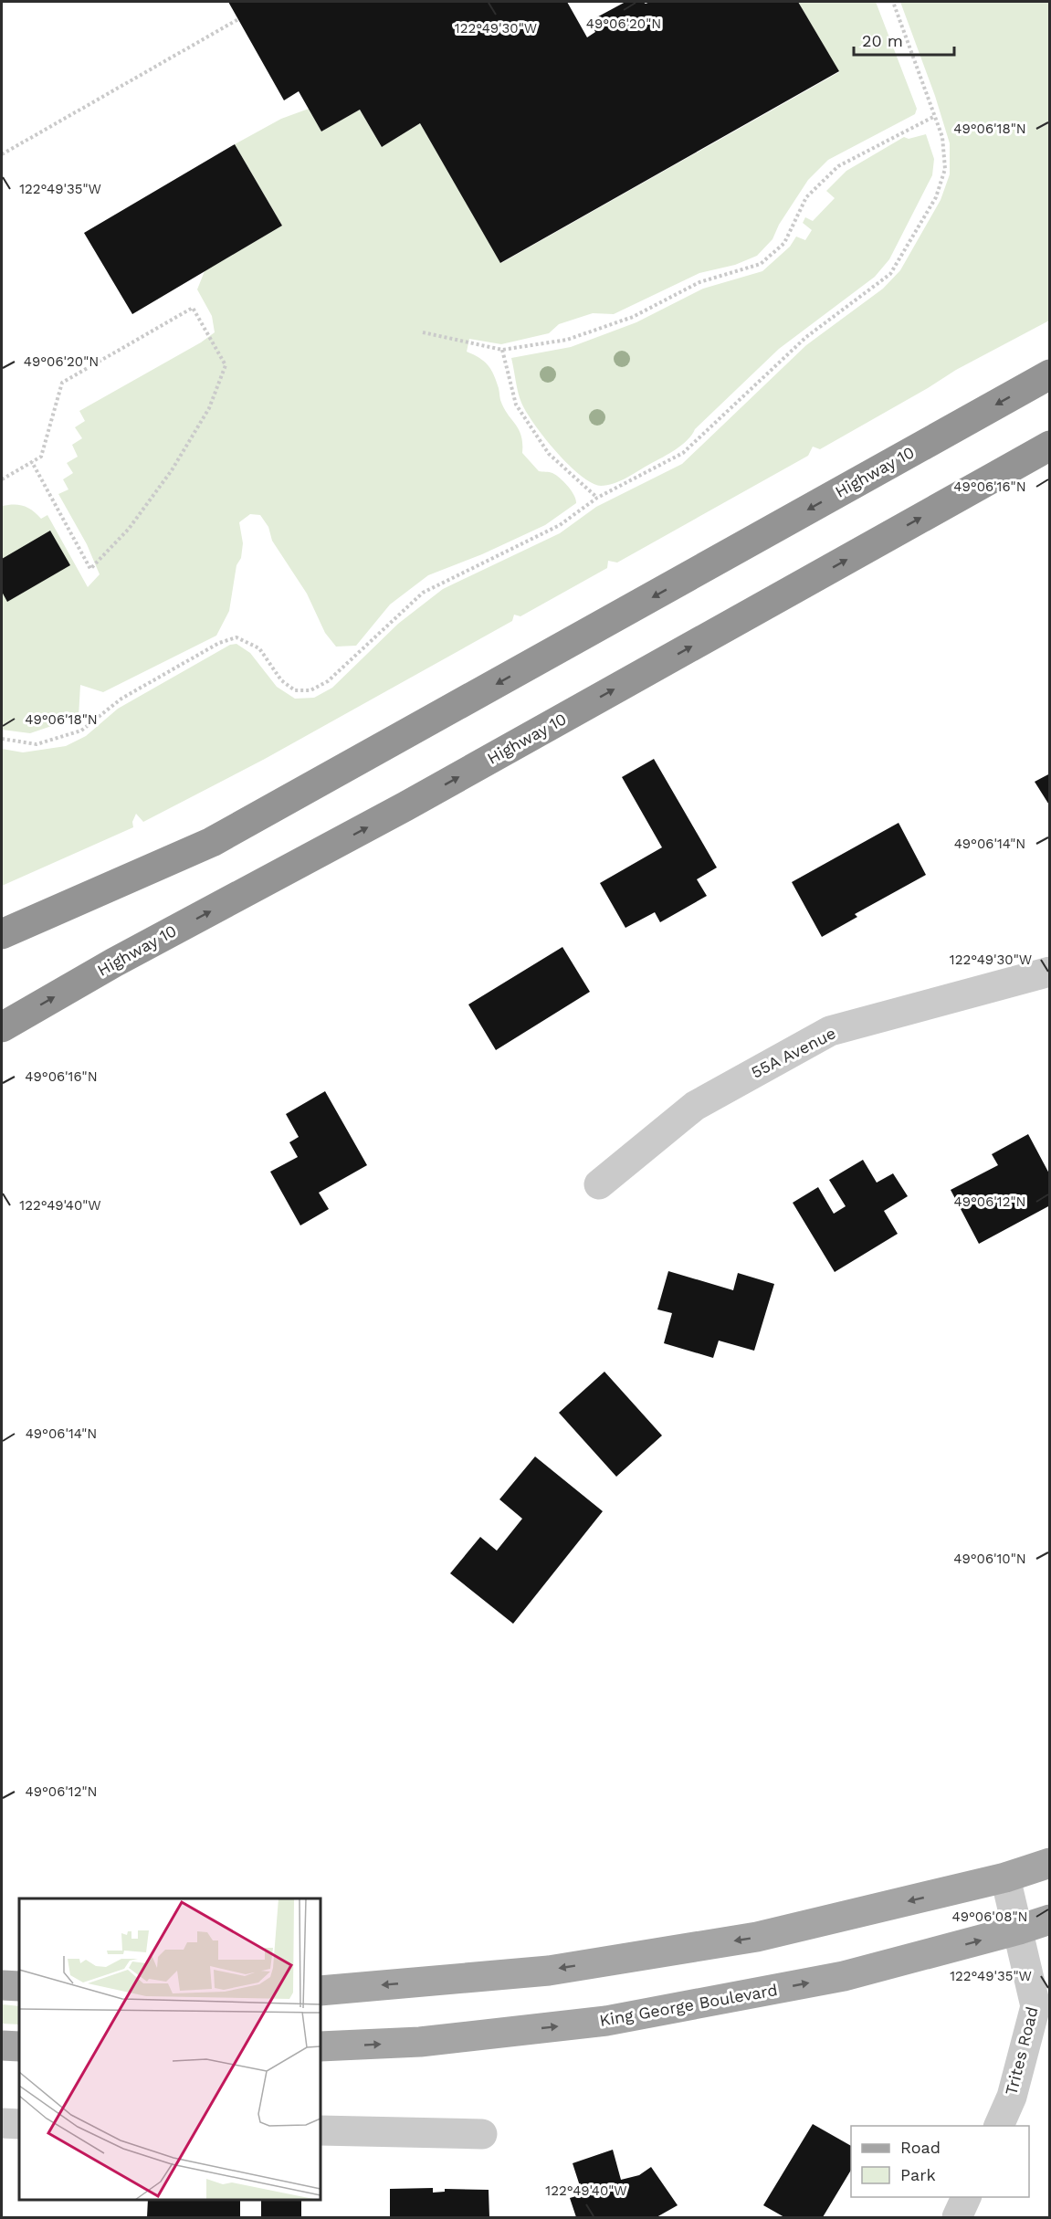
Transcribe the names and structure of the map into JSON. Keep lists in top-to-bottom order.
{
  "streets": {
    "highway": ["Highway 10"],
    "main road": ["King George Boulevard"],
    "street": ["55A Avenue", "Trites Road"]
  },
  "crossings": [
    ["King George Boulevard", "Trites Road"]
  ],
  "legend": ["Road", "Park"],
  "scale_bar": "20 m",
  "coordinates": [
    "49°06'20\"N",
    "122°49'30\"W",
    "49°06'18\"N",
    "122°49'35\"W",
    "49°06'16\"N",
    "49°06'14\"N",
    "49°06'12\"N",
    "122°49'40\"W",
    "49°06'10\"N",
    "49°06'08\"N"
  ]
}
